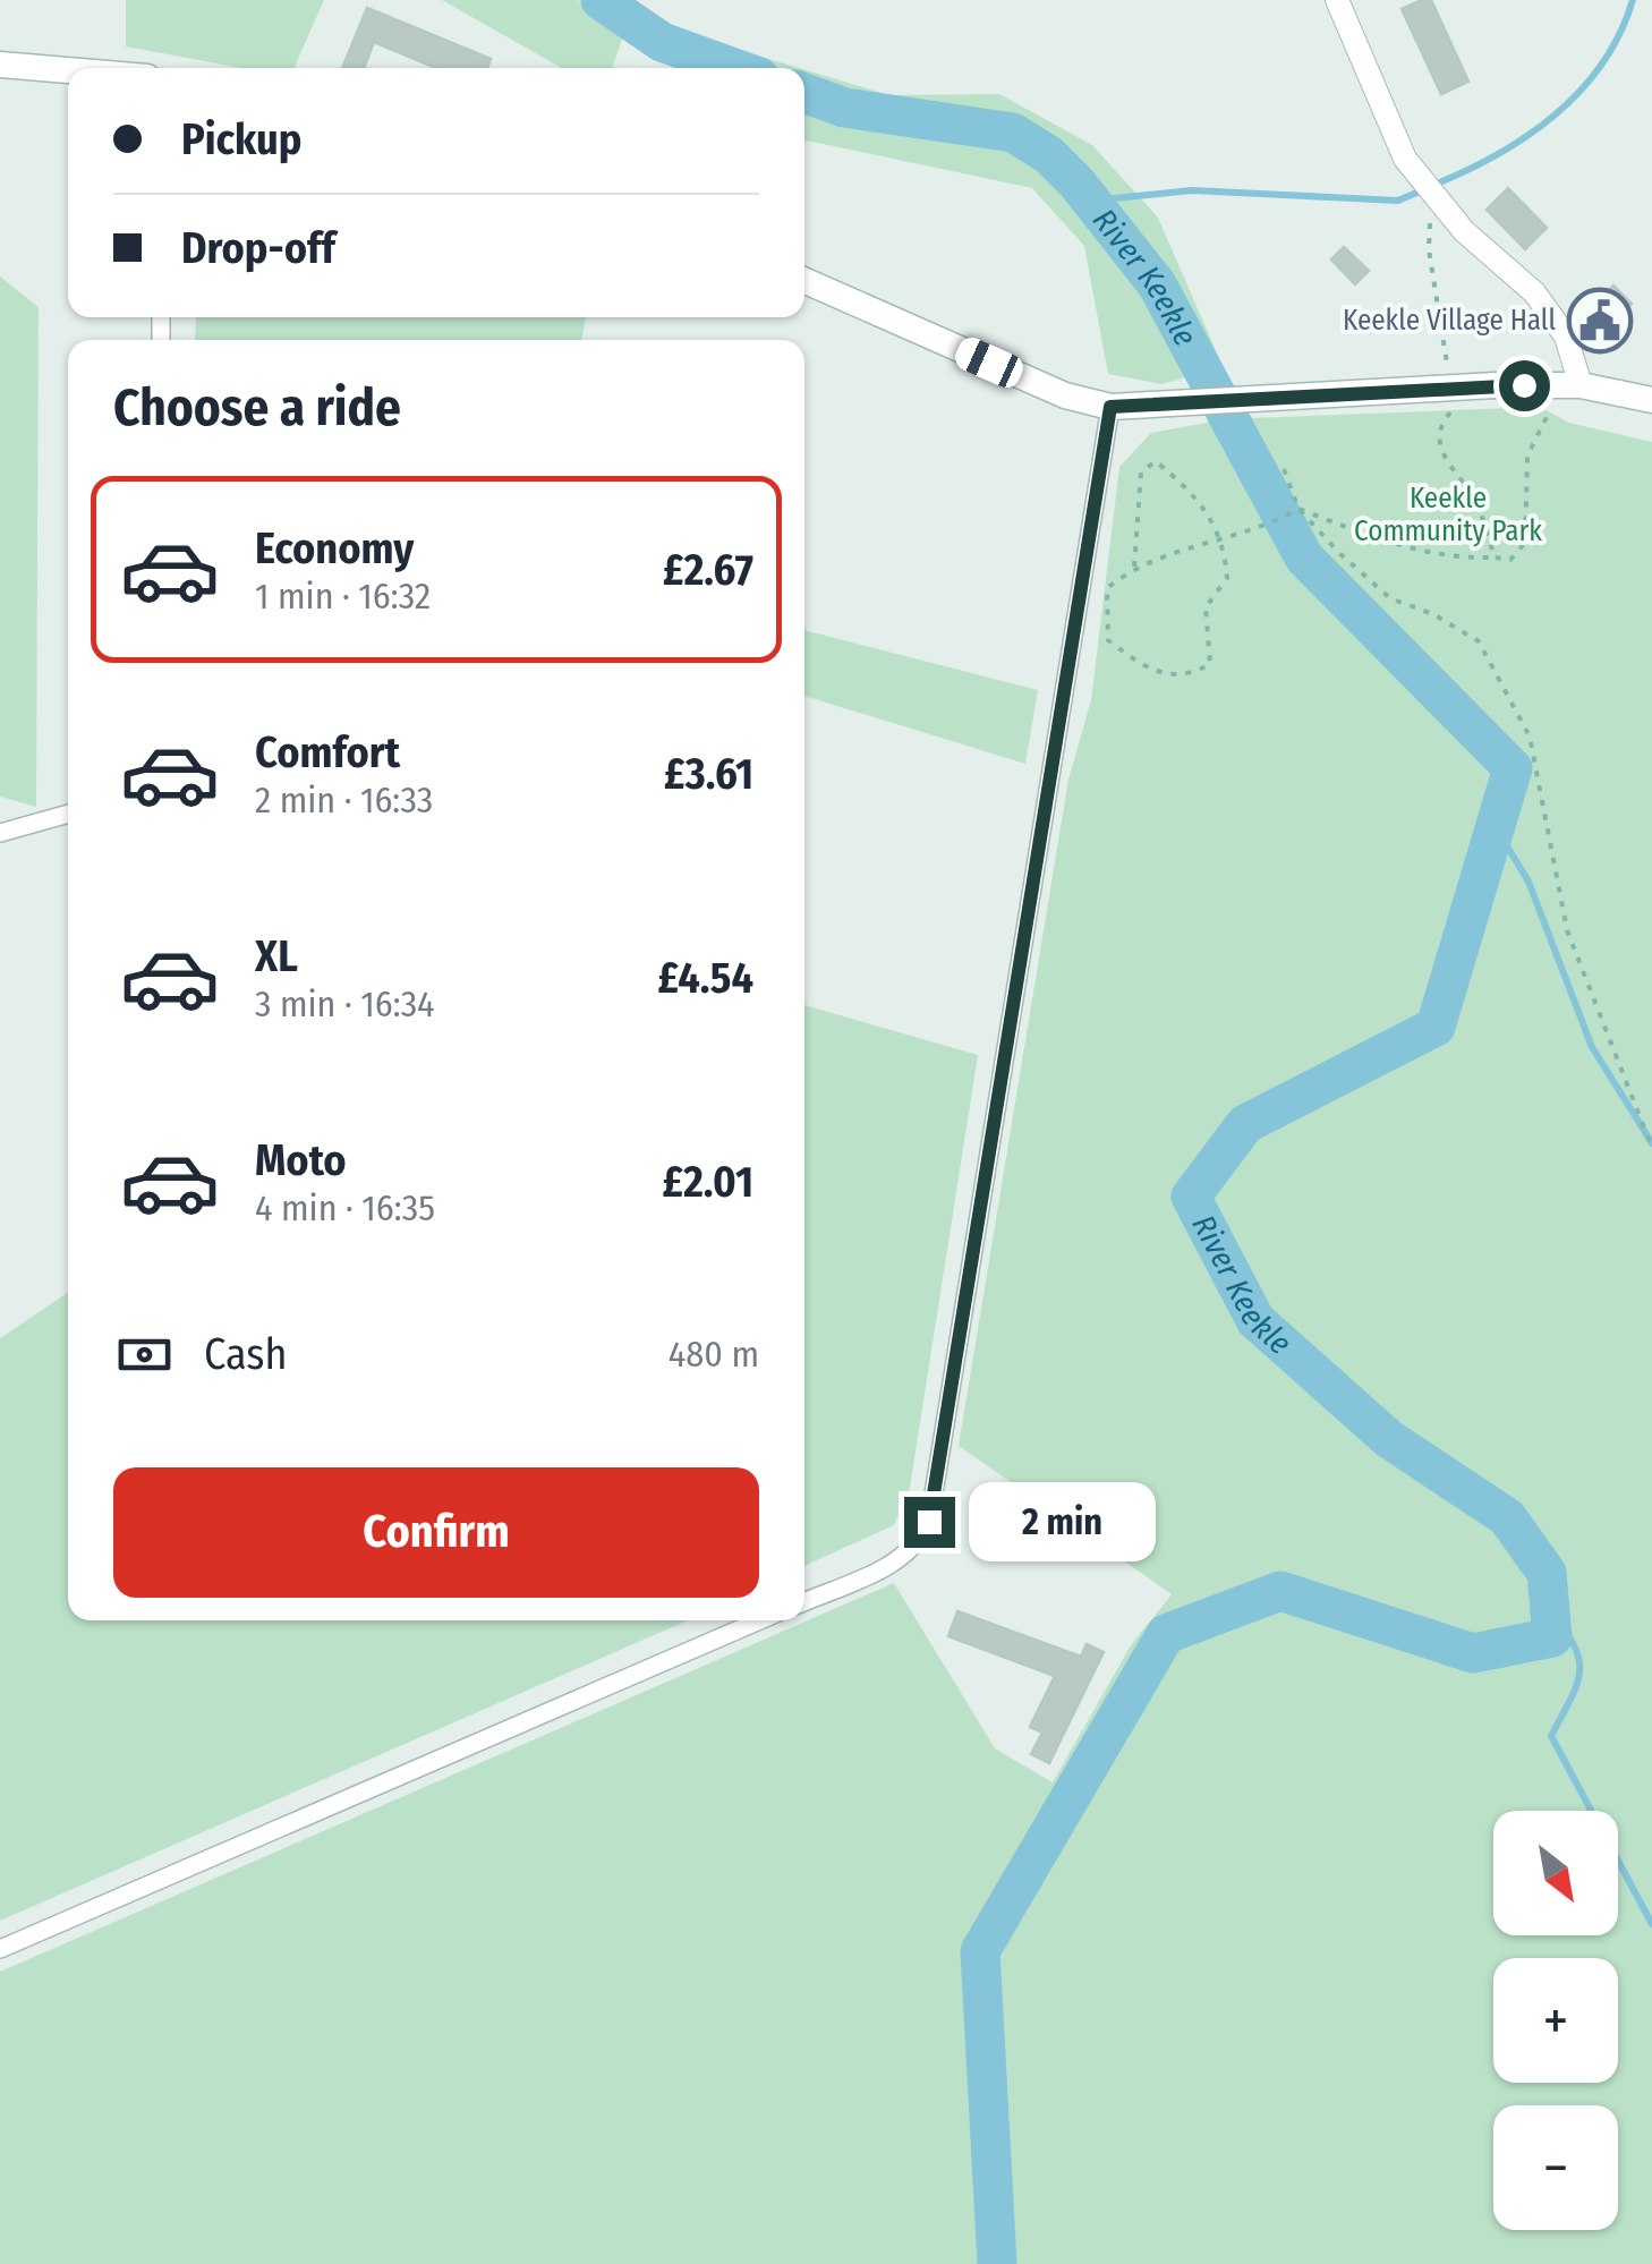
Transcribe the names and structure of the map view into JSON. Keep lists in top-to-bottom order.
{
  "water": ["River Keekle"],
  "parks": ["Keekle Community Park"],
  "places": {
    "public building": ["Keekle Village Hall"]
  },
  "north": "bottom right",
  "page": {
    "banner": ["Pickup", "Drop-off"],
    "heading": "Choose a ride",
    "list": [
      {
        "name": "Economy",
        "note": "1 min · 16:32",
        "value": "£2.67"
      },
      {
        "name": "Comfort",
        "note": "2 min · 16:33",
        "value": "£3.61"
      },
      {
        "name": "XL",
        "note": "3 min · 16:34",
        "value": "£4.54"
      },
      {
        "name": "Moto",
        "note": "4 min · 16:35",
        "value": "£2.01"
      }
    ],
    "pay": ["Cash", "480 m"],
    "buttons": "Confirm",
    "bubble": "2 min",
    "map_buttons": ["+", "−"]
  }
}
